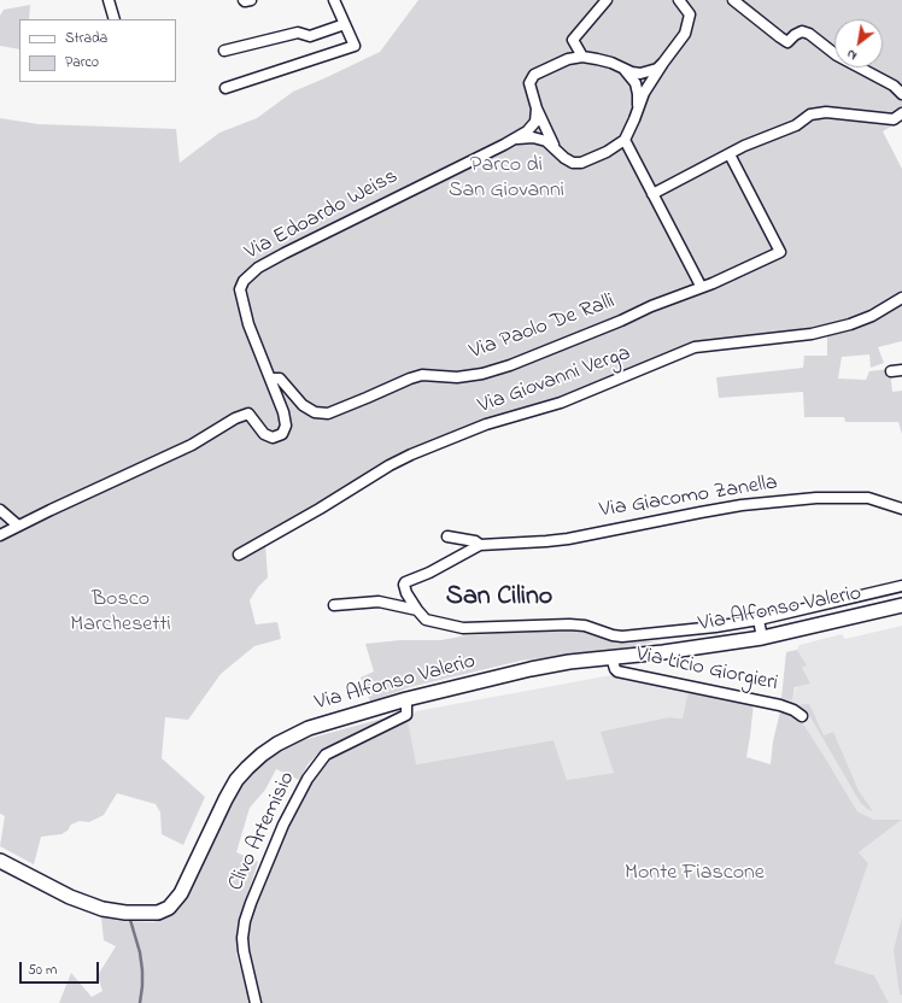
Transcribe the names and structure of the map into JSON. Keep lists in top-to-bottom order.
{
  "streets": {
    "main road": ["Via Alfonso Valerio"],
    "street": [
      "Via Edoardo Weiss",
      "Via Paolo De Ralli",
      "Via Giovanni Verga",
      "Via Giacomo Zanella",
      "Via Licio Giorgieri",
      "Clivo Artemisio"
    ]
  },
  "crossings": [
    ["Via Edoardo Weiss", "Via Paolo De Ralli"],
    ["Via Alfonso Valerio", "Via Licio Giorgieri"],
    ["Via Alfonso Valerio", "Clivo Artemisio"]
  ],
  "districts": ["San Cilino"],
  "parks": ["Parco di San Giovanni", "Bosco Marchesetti", "Monte Fiascone"],
  "legend": ["Strada", "Parco"],
  "scale_bar": "50 m",
  "north": "bottom left"
}
